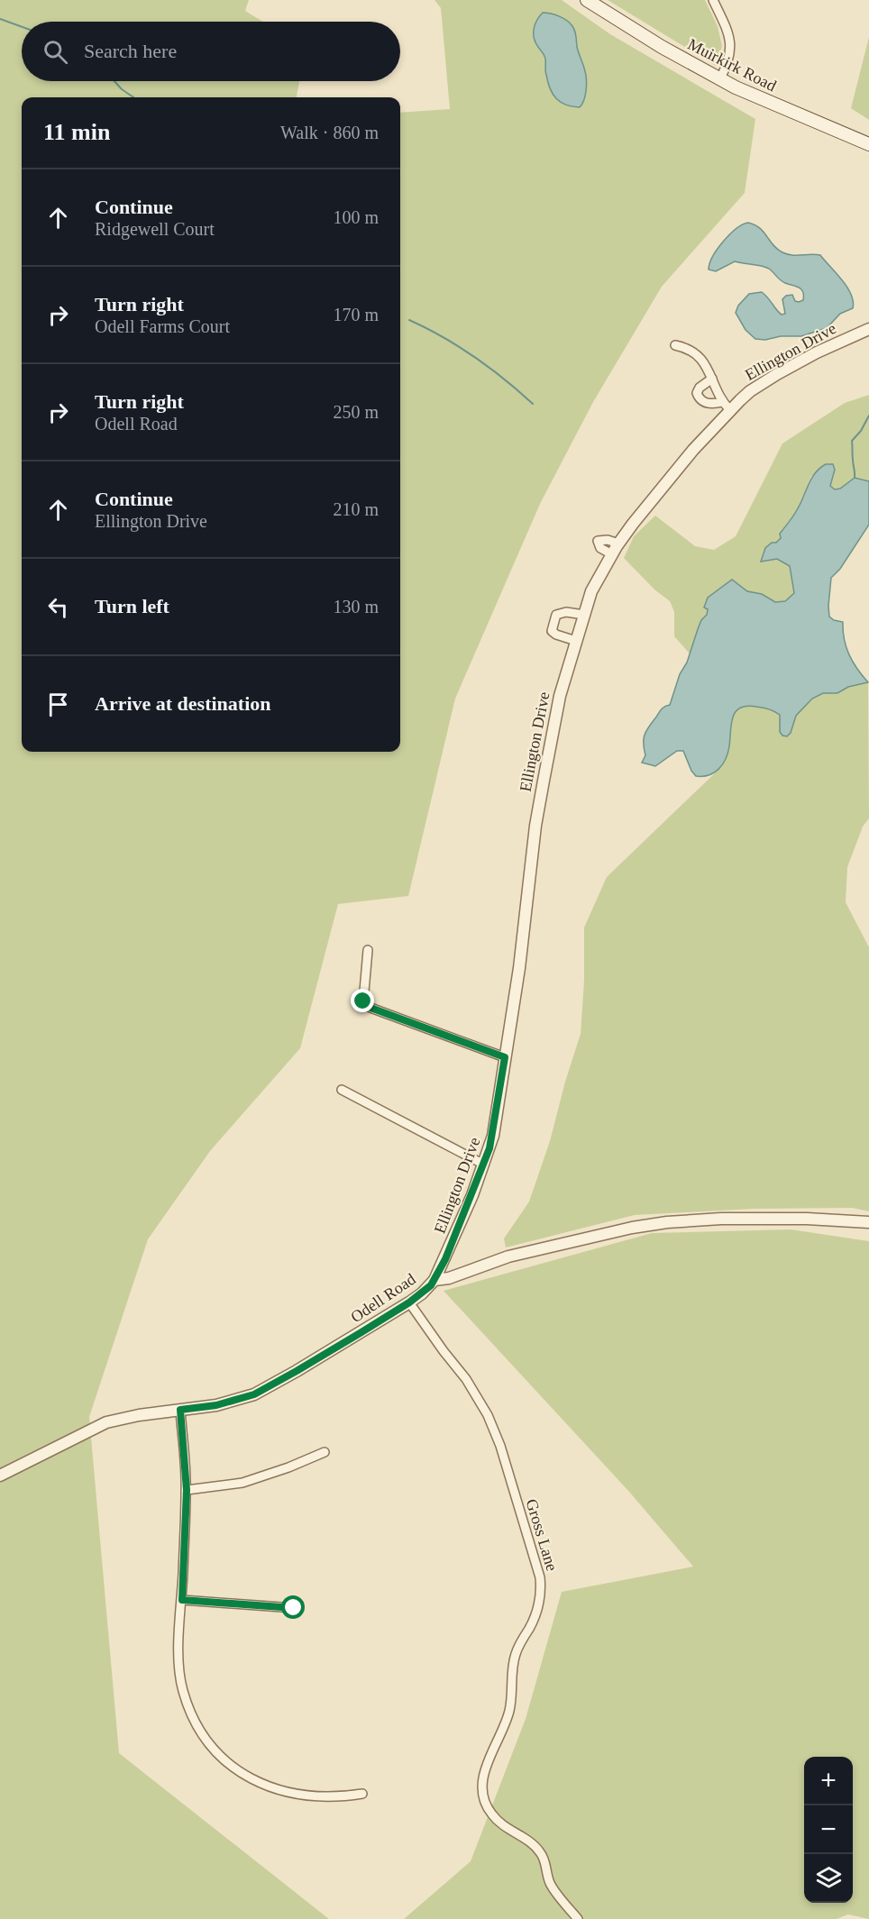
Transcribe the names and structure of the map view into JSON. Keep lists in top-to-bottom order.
{
  "streets": {
    "main road": ["Muirkirk Road"],
    "street": ["Ellington Drive", "Odell Road", "Gross Lane"]
  },
  "crossings": [
    ["Ellington Drive", "Odell Road"],
    ["Odell Road", "Gross Lane"]
  ],
  "page": {
    "search": "Search here",
    "heading": ["11 min", "Walk · 860 m"],
    "list": [
      ["Continue", "Ridgewell Court", "100 m"],
      ["Turn right", "Odell Farms Court", "170 m"],
      ["Turn right", "Odell Road", "250 m"],
      ["Continue", "Ellington Drive", "210 m"],
      ["Turn left", "130 m"],
      "Arrive at destination"
    ],
    "map_buttons": ["+", "−"]
  }
}
